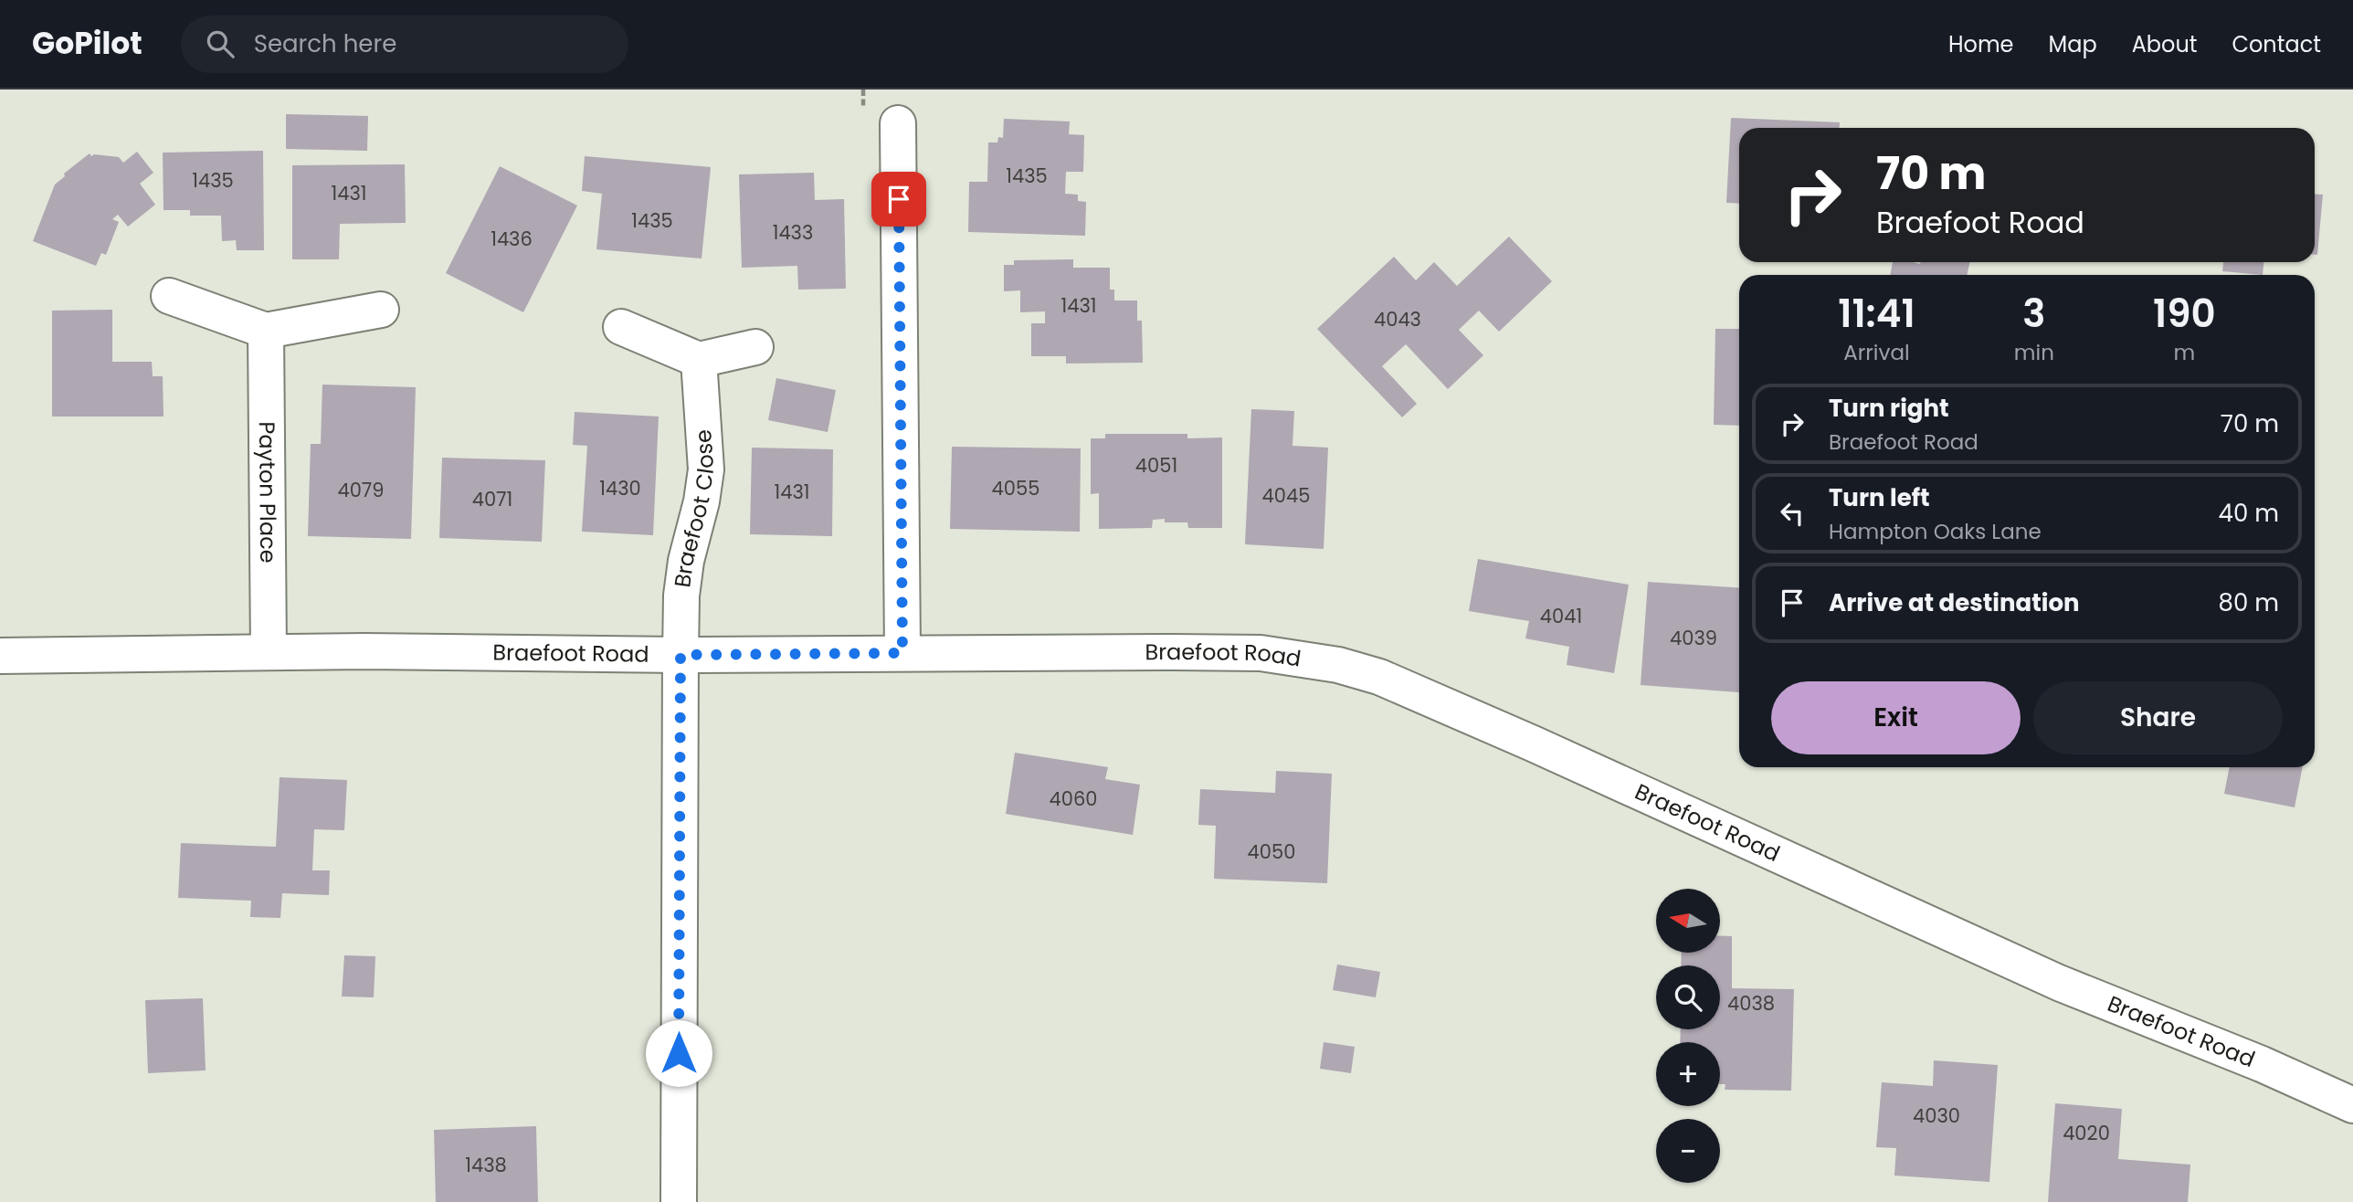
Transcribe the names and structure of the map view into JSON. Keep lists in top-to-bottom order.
{
  "streets": {
    "street": ["Payton Place", "Braefoot Close", "Braefoot Road"]
  },
  "crossings": [
    ["Payton Place", "Braefoot Road"],
    ["Braefoot Close", "Braefoot Road"]
  ],
  "house_numbers": [
    "1435",
    "1435",
    "1431",
    "1435",
    "1433",
    "1436",
    "1431",
    "4043",
    "4051",
    "1430",
    "4055",
    "4079",
    "1431",
    "4045",
    "4071",
    "4041",
    "4039",
    "4060",
    "4050",
    "4038",
    "4030",
    "4020",
    "1438"
  ],
  "north": "left",
  "page": {
    "header": "GoPilot",
    "search": "Search here",
    "nav": [
      "Home",
      "Map",
      "About",
      "Contact"
    ],
    "turn": ["70 m", "Braefoot Road"],
    "eta": [
      "11:41",
      "Arrival",
      "3",
      "min",
      "190",
      "m"
    ],
    "list": [
      {
        "name": "Turn right",
        "note": "Braefoot Road",
        "value": "70 m"
      },
      {
        "name": "Turn left",
        "note": "Hampton Oaks Lane",
        "value": "40 m"
      },
      {
        "name": "Arrive at destination",
        "value": "80 m"
      }
    ],
    "buttons": ["Exit", "Share"],
    "map_buttons": ["+", "−"]
  }
}
